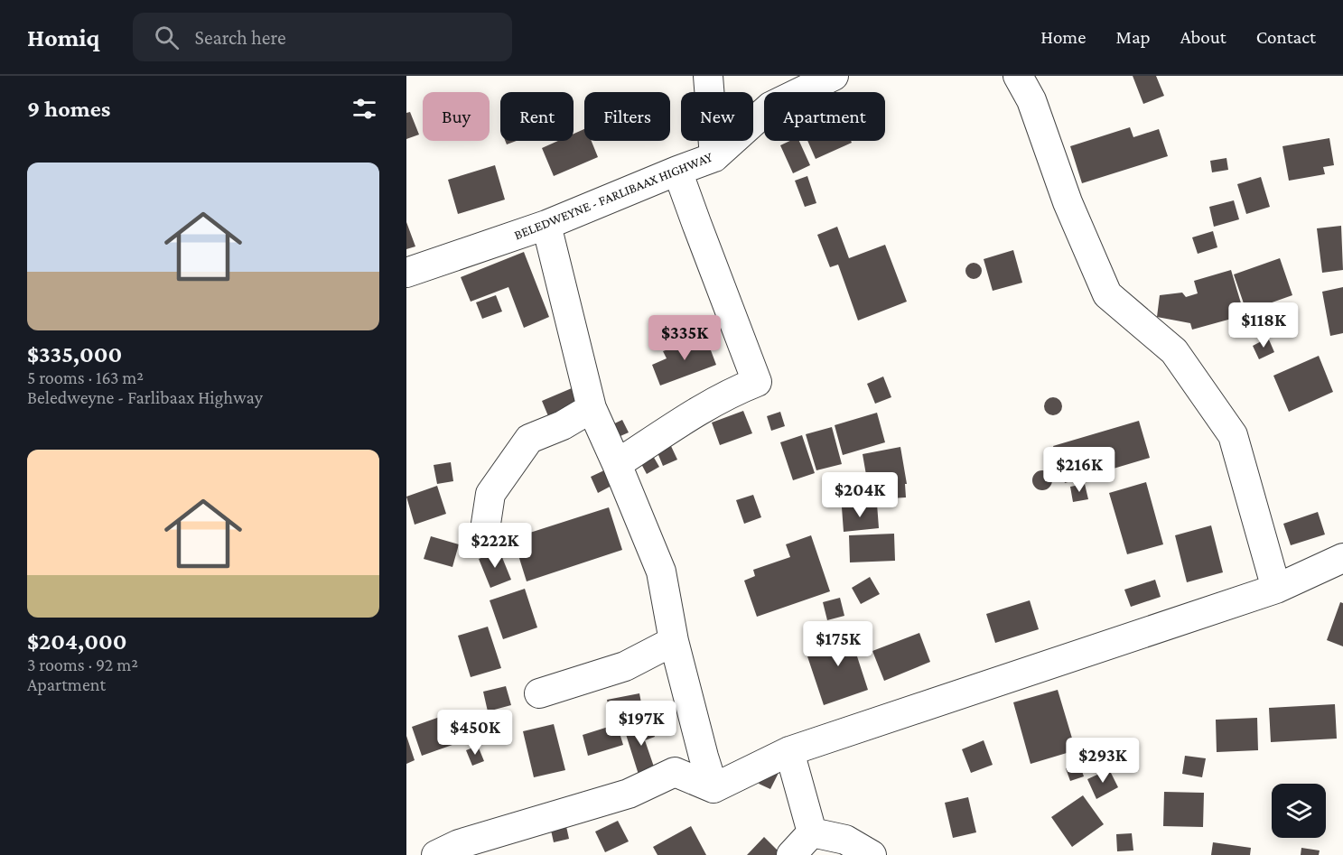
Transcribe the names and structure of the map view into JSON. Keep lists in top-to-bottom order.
{
  "streets": {
    "street": ["BELEDWEYNE - FARLIBAAX HIGHWAY"]
  },
  "page": {
    "header": "Homiq",
    "search": "Search here",
    "nav": [
      "Home",
      "Map",
      "About",
      "Contact"
    ],
    "heading": "9 homes",
    "chip": [
      "Buy",
      "Rent",
      "Filters",
      "New",
      "Apartment"
    ],
    "list": [
      {
        "name": "$335,000",
        "note": "5 rooms · 163 m² · Beledweyne - Farlibaax Highway"
      },
      {
        "name": "$204,000",
        "note": "3 rooms · 92 m² · Apartment"
      }
    ],
    "price": [
      "$118K",
      "$335K",
      "$216K",
      "$204K",
      "$222K",
      "$175K",
      "$197K",
      "$450K",
      "$293K"
    ]
  }
}
